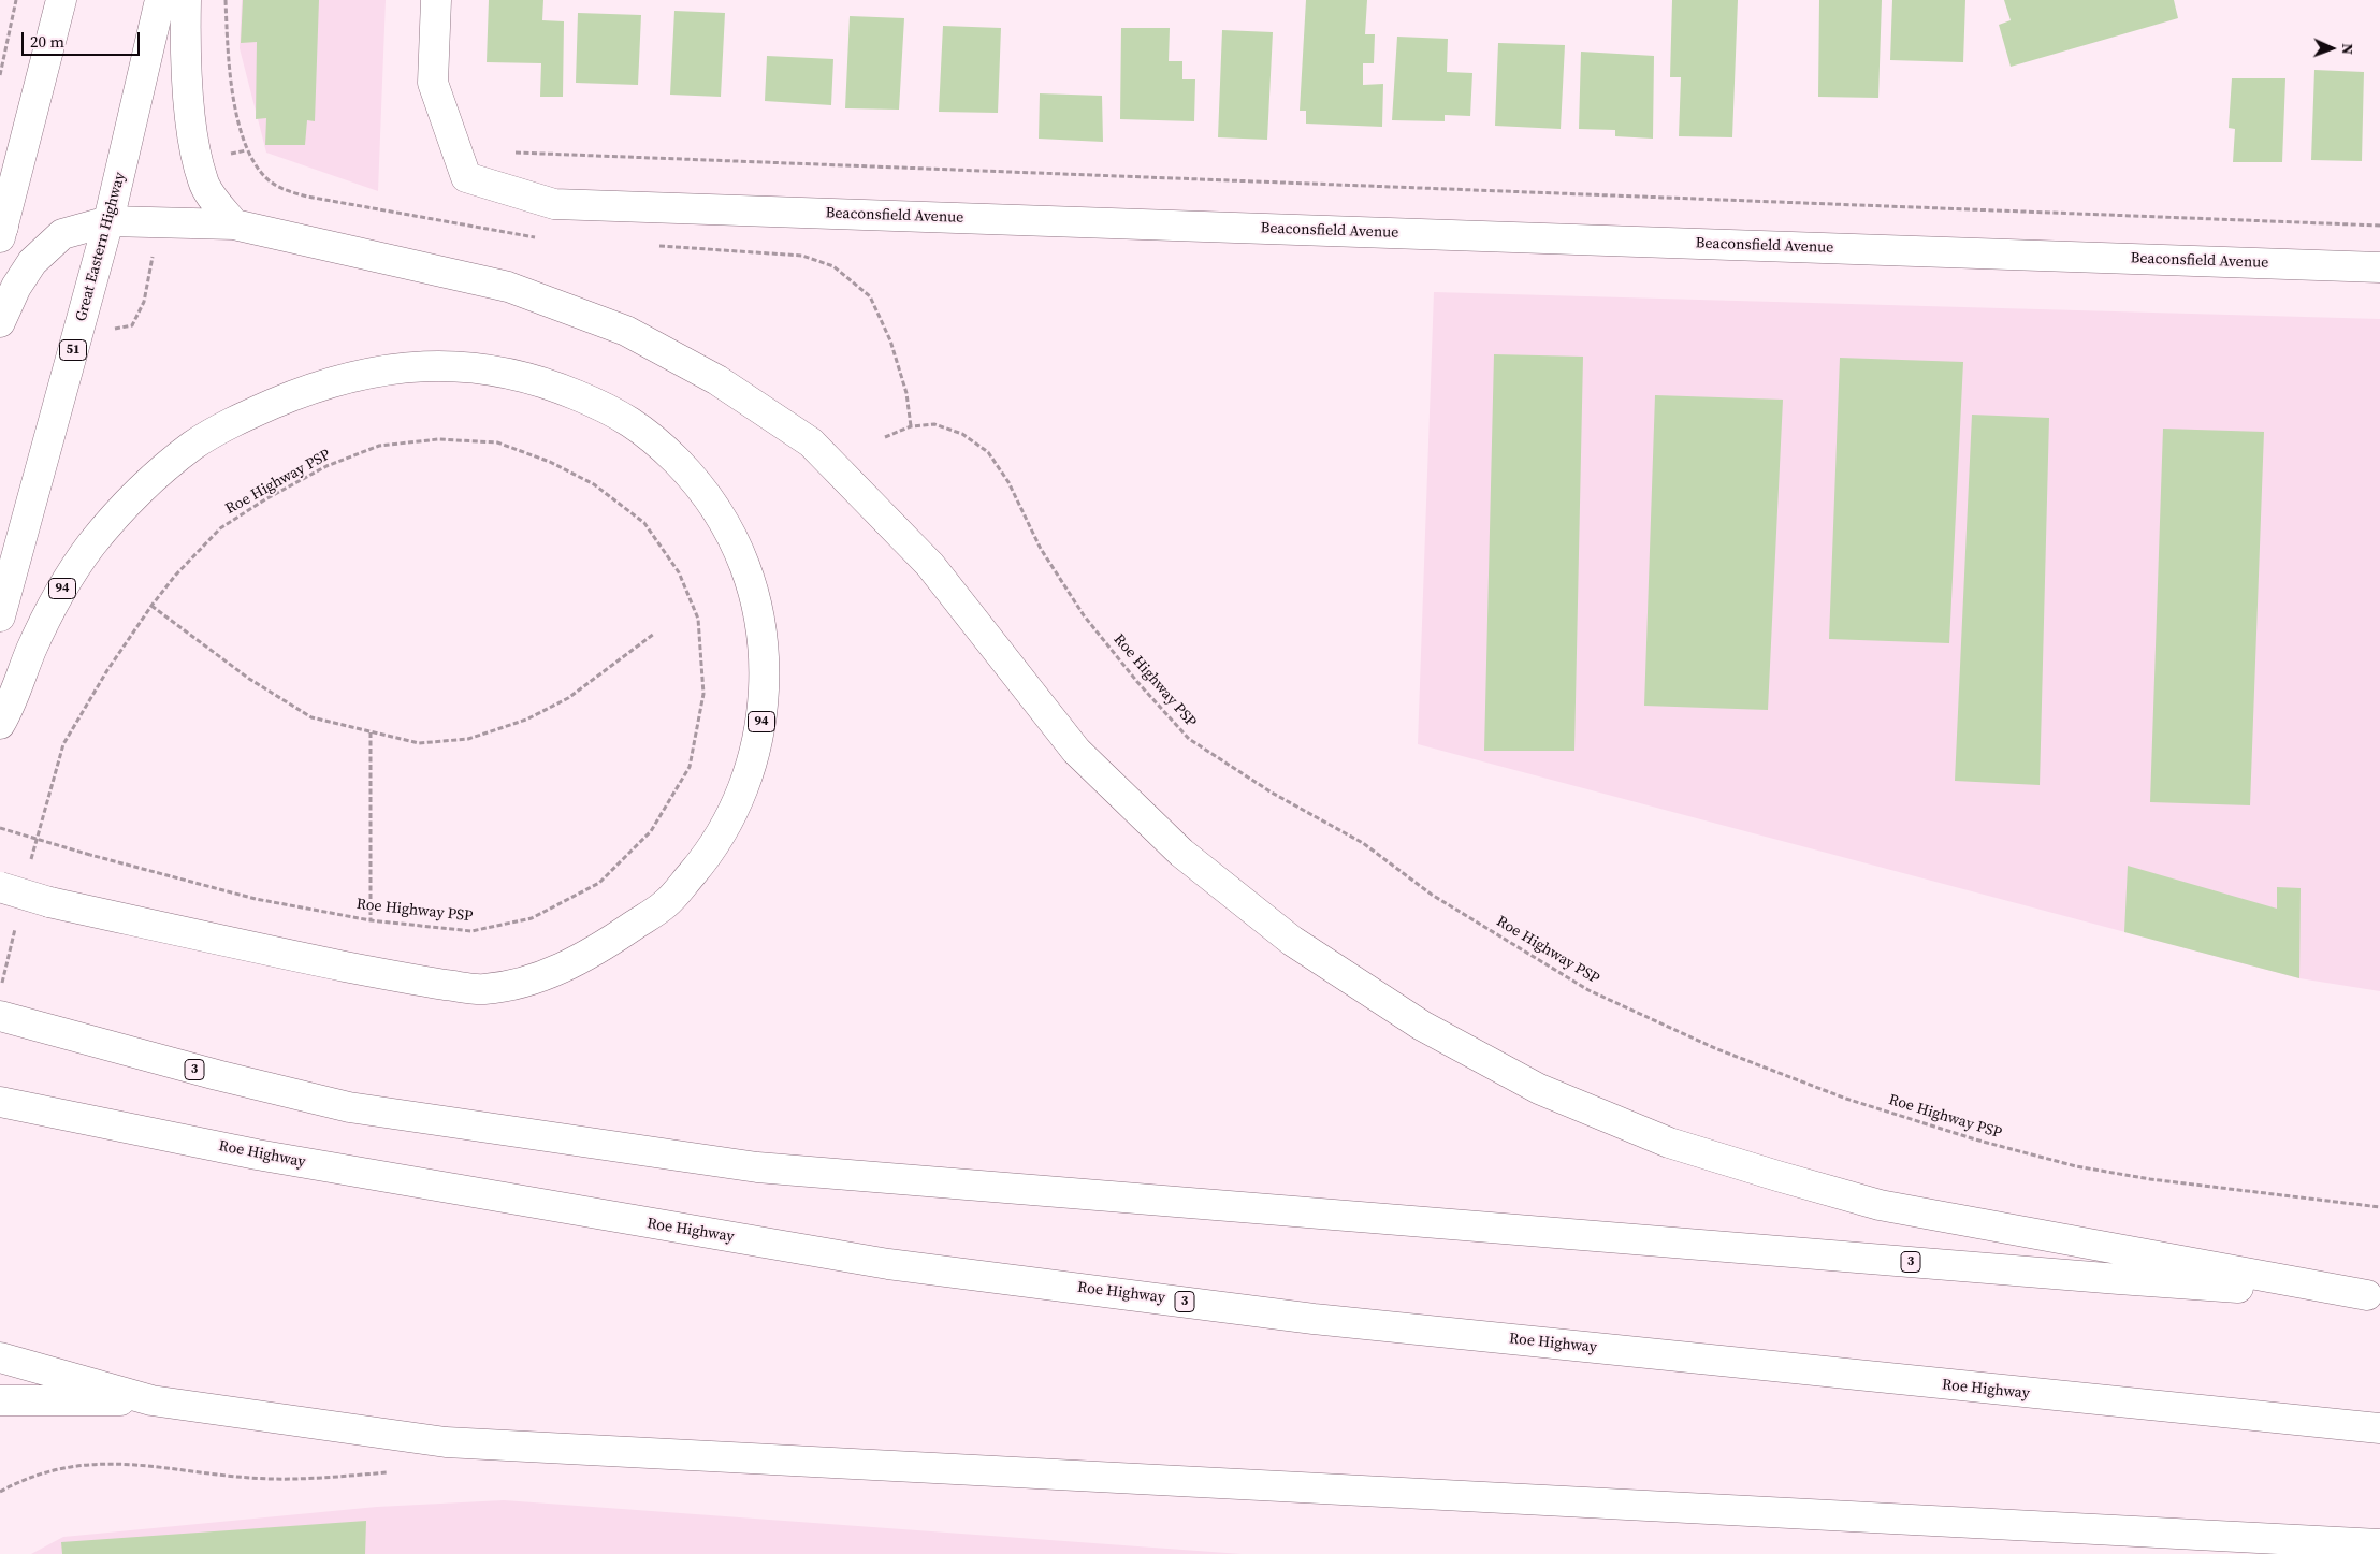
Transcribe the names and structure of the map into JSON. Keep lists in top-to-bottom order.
{
  "streets": {
    "main road": [
      "Beaconsfield Avenue",
      "Great Eastern Highway",
      "51",
      "94",
      "3",
      "Roe Highway"
    ],
    "path": ["Roe Highway PSP"]
  },
  "scale_bar": "20 m",
  "north": "right"
}
